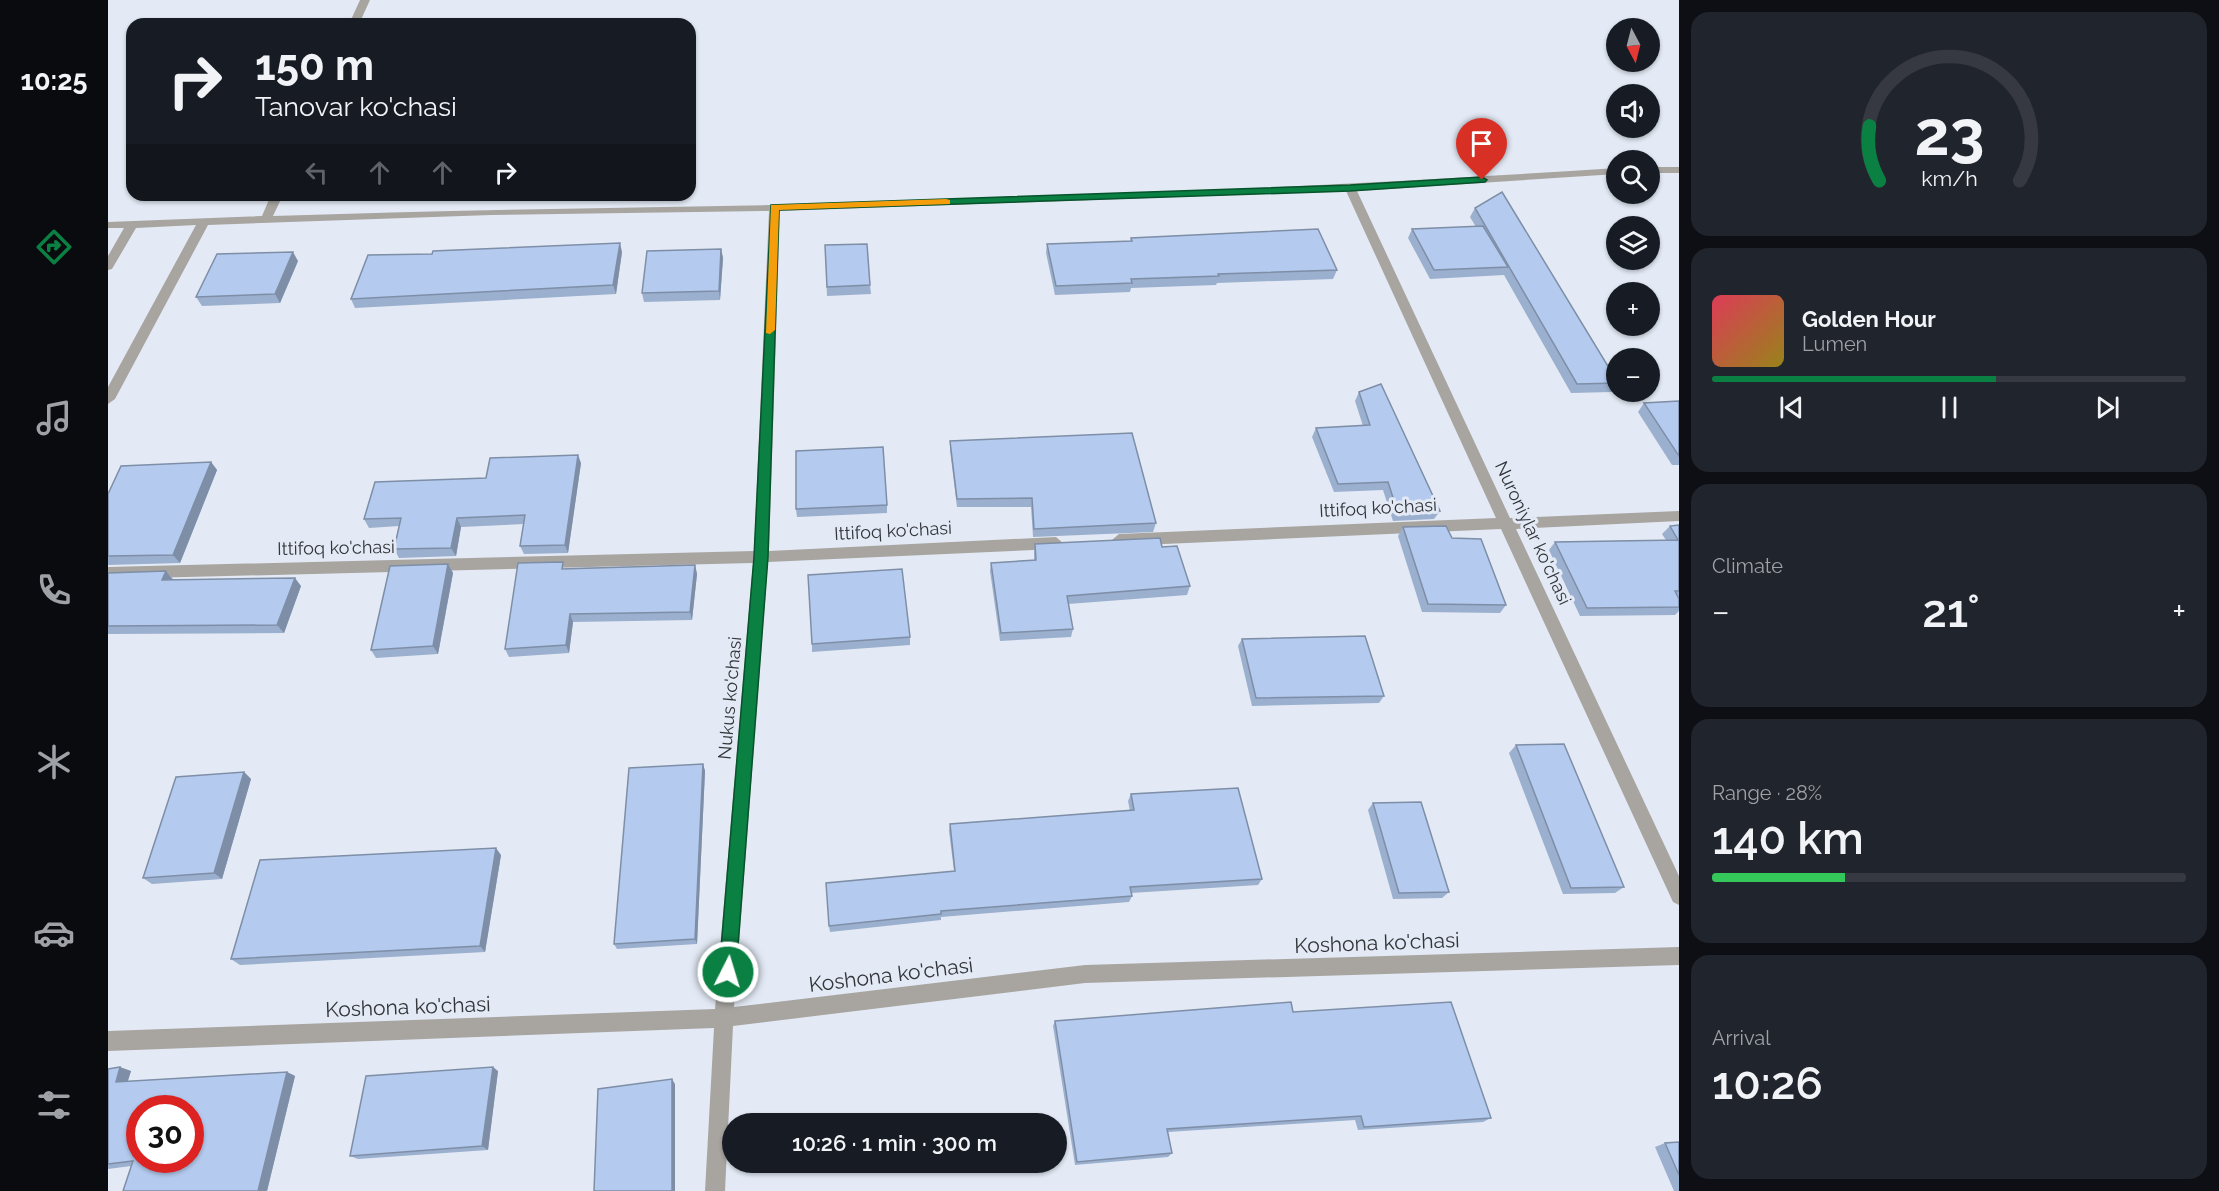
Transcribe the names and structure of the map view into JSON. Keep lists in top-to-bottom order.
{
  "streets": {
    "street": [
      "Ittifoq ko'chasi",
      "Nuroniylar ko'chasi",
      "Nukus ko'chasi",
      "Koshona ko'chasi"
    ]
  },
  "crossings": [
    ["Ittifoq ko'chasi", "Nuroniylar ko'chasi"],
    ["Ittifoq ko'chasi", "Nukus ko'chasi"],
    ["Nukus ko'chasi", "Koshona ko'chasi"]
  ],
  "north": "bottom",
  "page": {
    "tabs": "10:25",
    "map_buttons": ["+", "−"],
    "turn": ["150 m", "Tanovar ko'chasi"],
    "song": ["Golden Hour", "Lumen"],
    "tile": [
      "Climate",
      ["Range · 28%", "140 km"],
      ["Arrival", "10:26"]
    ],
    "heat": ["−", "21°", "+"],
    "limit": "30",
    "trip": "10:26 · 1 min · 300 m",
    "gauge": ["23", "km/h"]
  }
}
